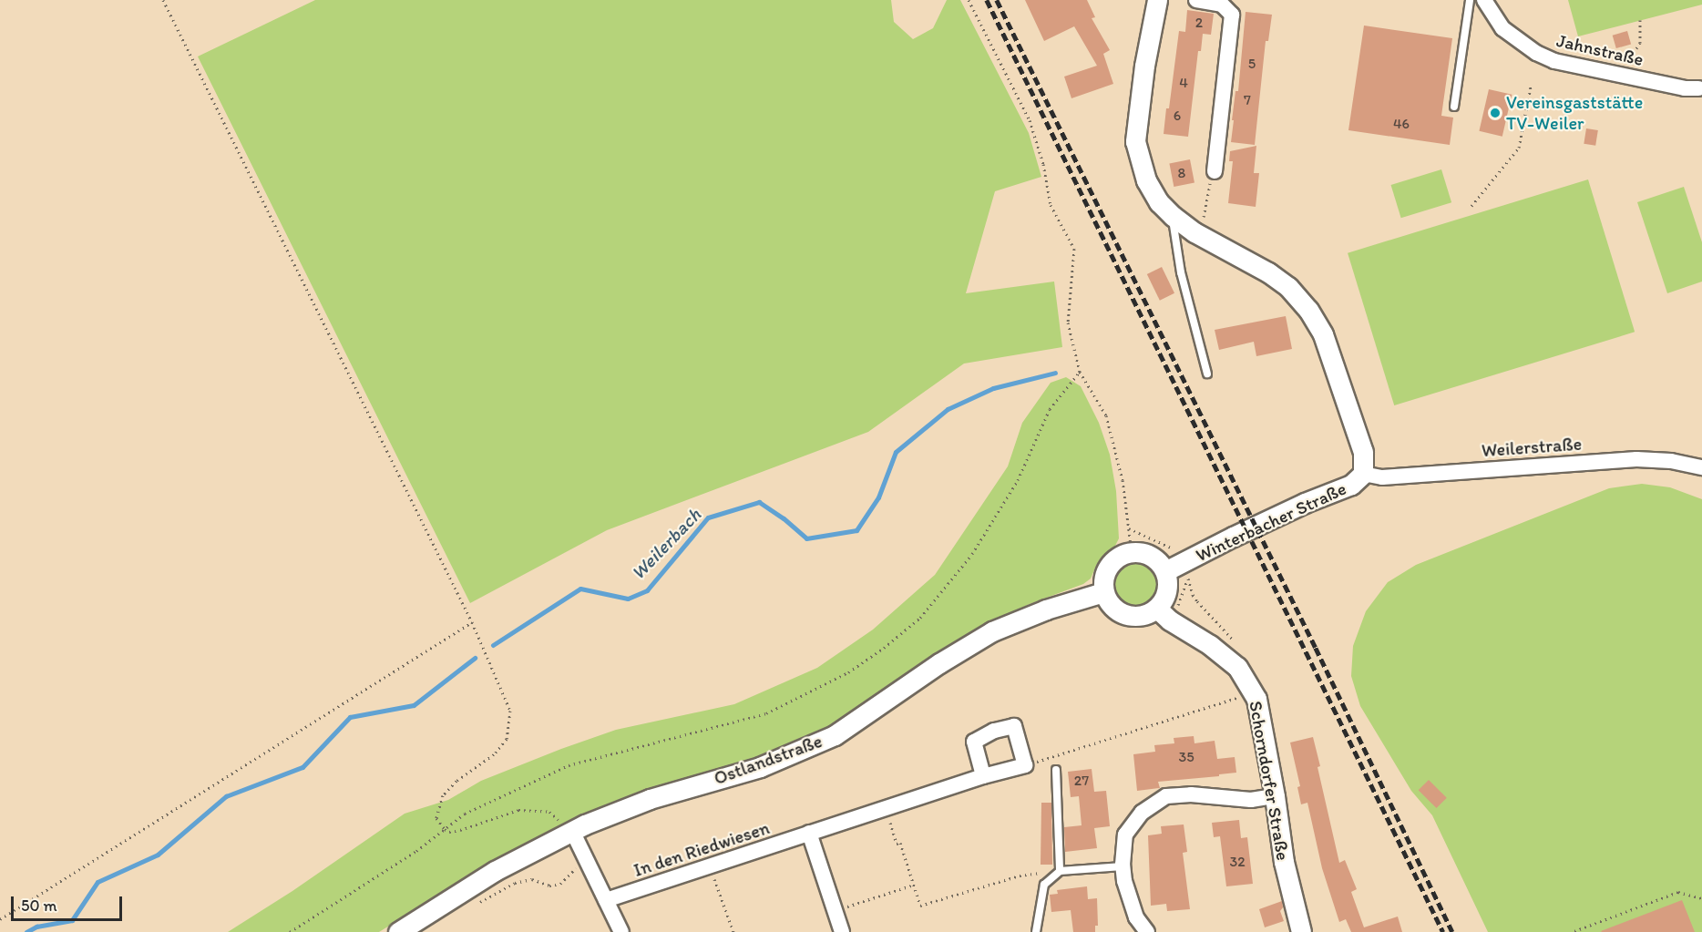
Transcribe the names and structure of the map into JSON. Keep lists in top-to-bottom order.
{
  "streets": {
    "street": [
      "Jahnstraße",
      "Weilerstraße",
      "Winterbacher Straße",
      "Ostlandstraße",
      "Schorndorfer Straße",
      "In den Riedwiesen"
    ]
  },
  "crossings": [
    ["Weilerstraße", "Winterbacher Straße"],
    ["Winterbacher Straße", "Ostlandstraße"],
    ["Winterbacher Straße", "Schorndorfer Straße"],
    ["Ostlandstraße", "Schorndorfer Straße"]
  ],
  "water": ["Weilerbach"],
  "places": ["Vereinsgaststätte TV-Weiler"],
  "house_numbers": [
    "2",
    "5",
    "4",
    "7",
    "6",
    "46",
    "8",
    "35",
    "27",
    "32"
  ],
  "scale_bar": "50 m"
}
